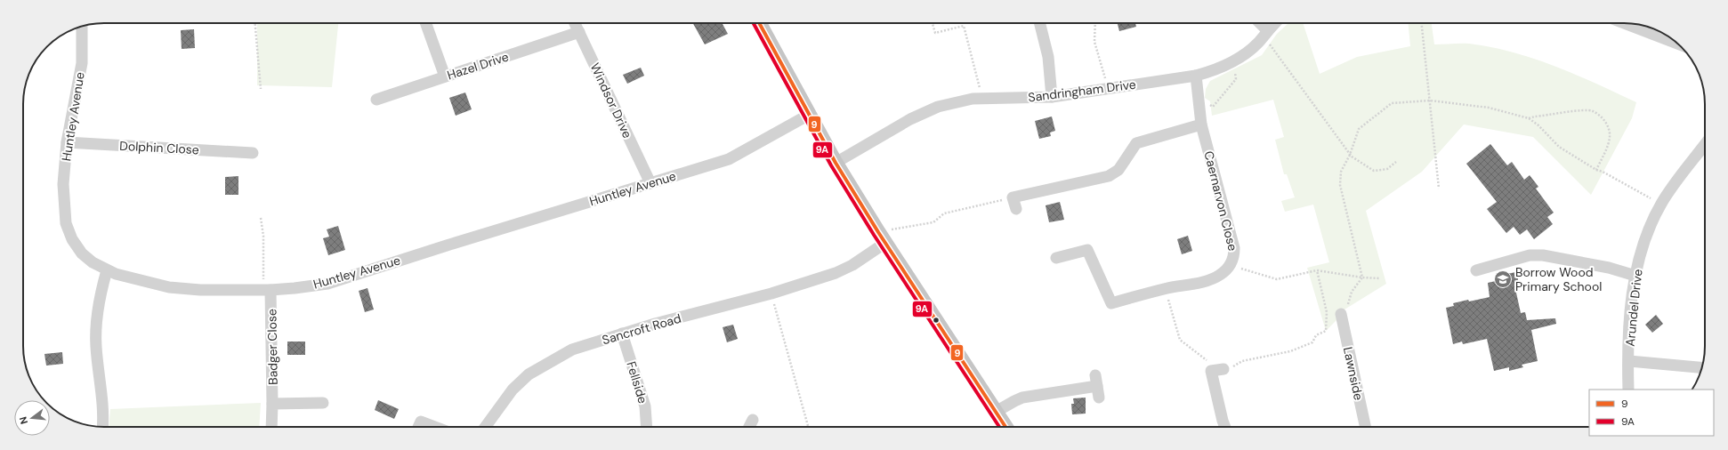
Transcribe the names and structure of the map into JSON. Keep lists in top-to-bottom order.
{
  "streets": {
    "street": [
      "Hazel Drive",
      "Sandringham Drive",
      "Windsor Drive",
      "Huntley Avenue",
      "Dolphin Close",
      "Caernarvon Close",
      "Arundel Drive",
      "Sancroft Road",
      "Badger Close",
      "Lawnside",
      "Fellside"
    ]
  },
  "crossings": [
    ["Hazel Drive", "Windsor Drive"],
    ["Sandringham Drive", "Caernarvon Close"],
    ["Windsor Drive", "Huntley Avenue"],
    ["Huntley Avenue", "Dolphin Close"],
    ["Huntley Avenue", "Badger Close"],
    ["Sancroft Road", "Fellside"]
  ],
  "places": {
    "school or university": ["Borrow Wood Primary School"]
  },
  "lines": ["transit line 9", "transit line 9A"],
  "legend": ["9", "9A"],
  "north": "left"
}
